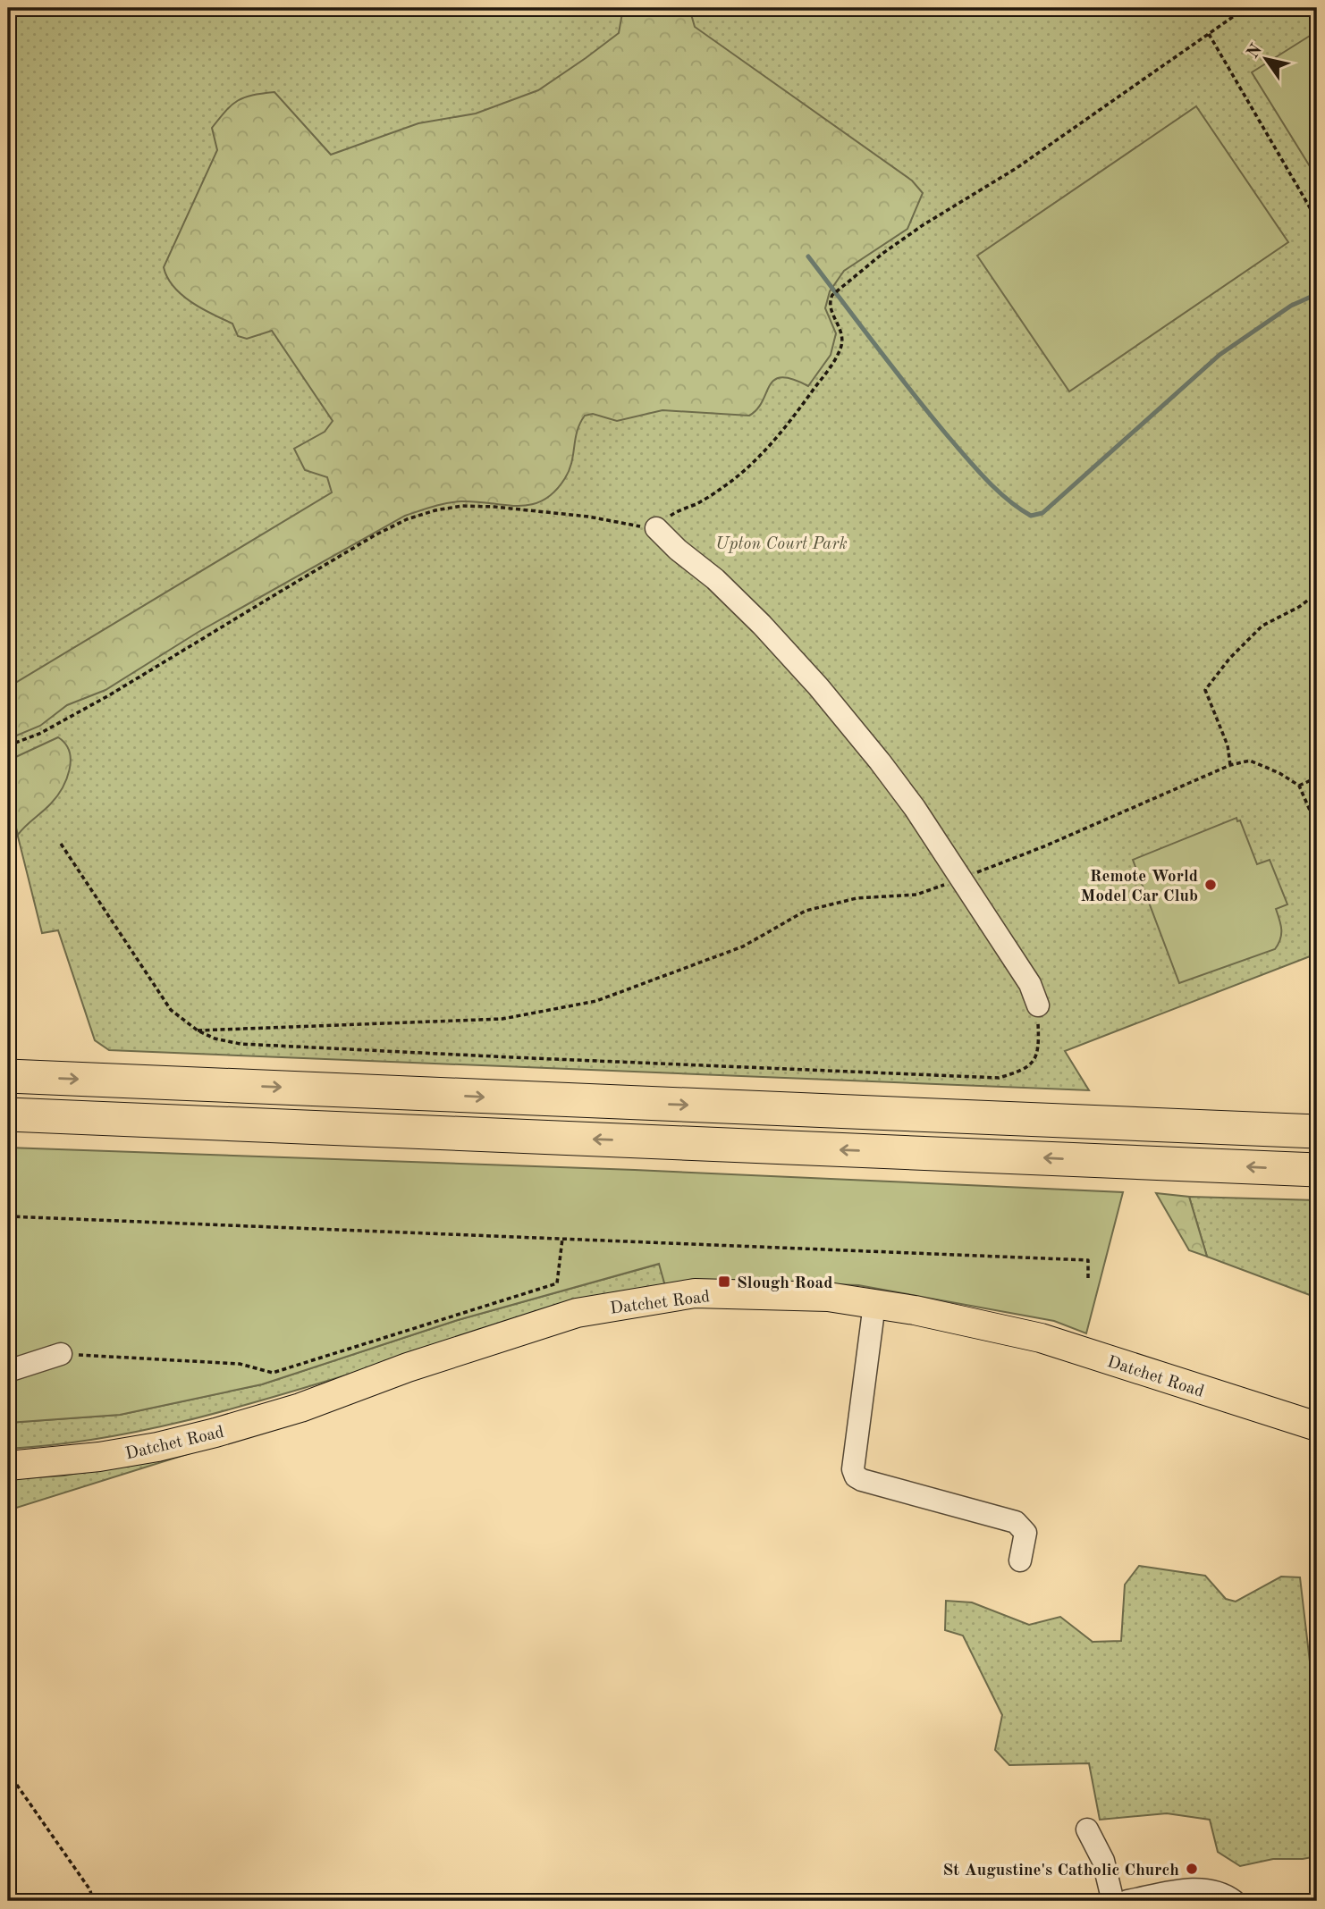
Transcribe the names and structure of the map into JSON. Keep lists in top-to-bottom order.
{
  "streets": {
    "main road": ["Datchet Road"]
  },
  "parks": ["Upton Court Park"],
  "places": {
    "other": ["Remote World Model Car Club", "St Augustine's Catholic Church"],
    "transit": ["Slough Road"]
  },
  "north": "top left"
}
